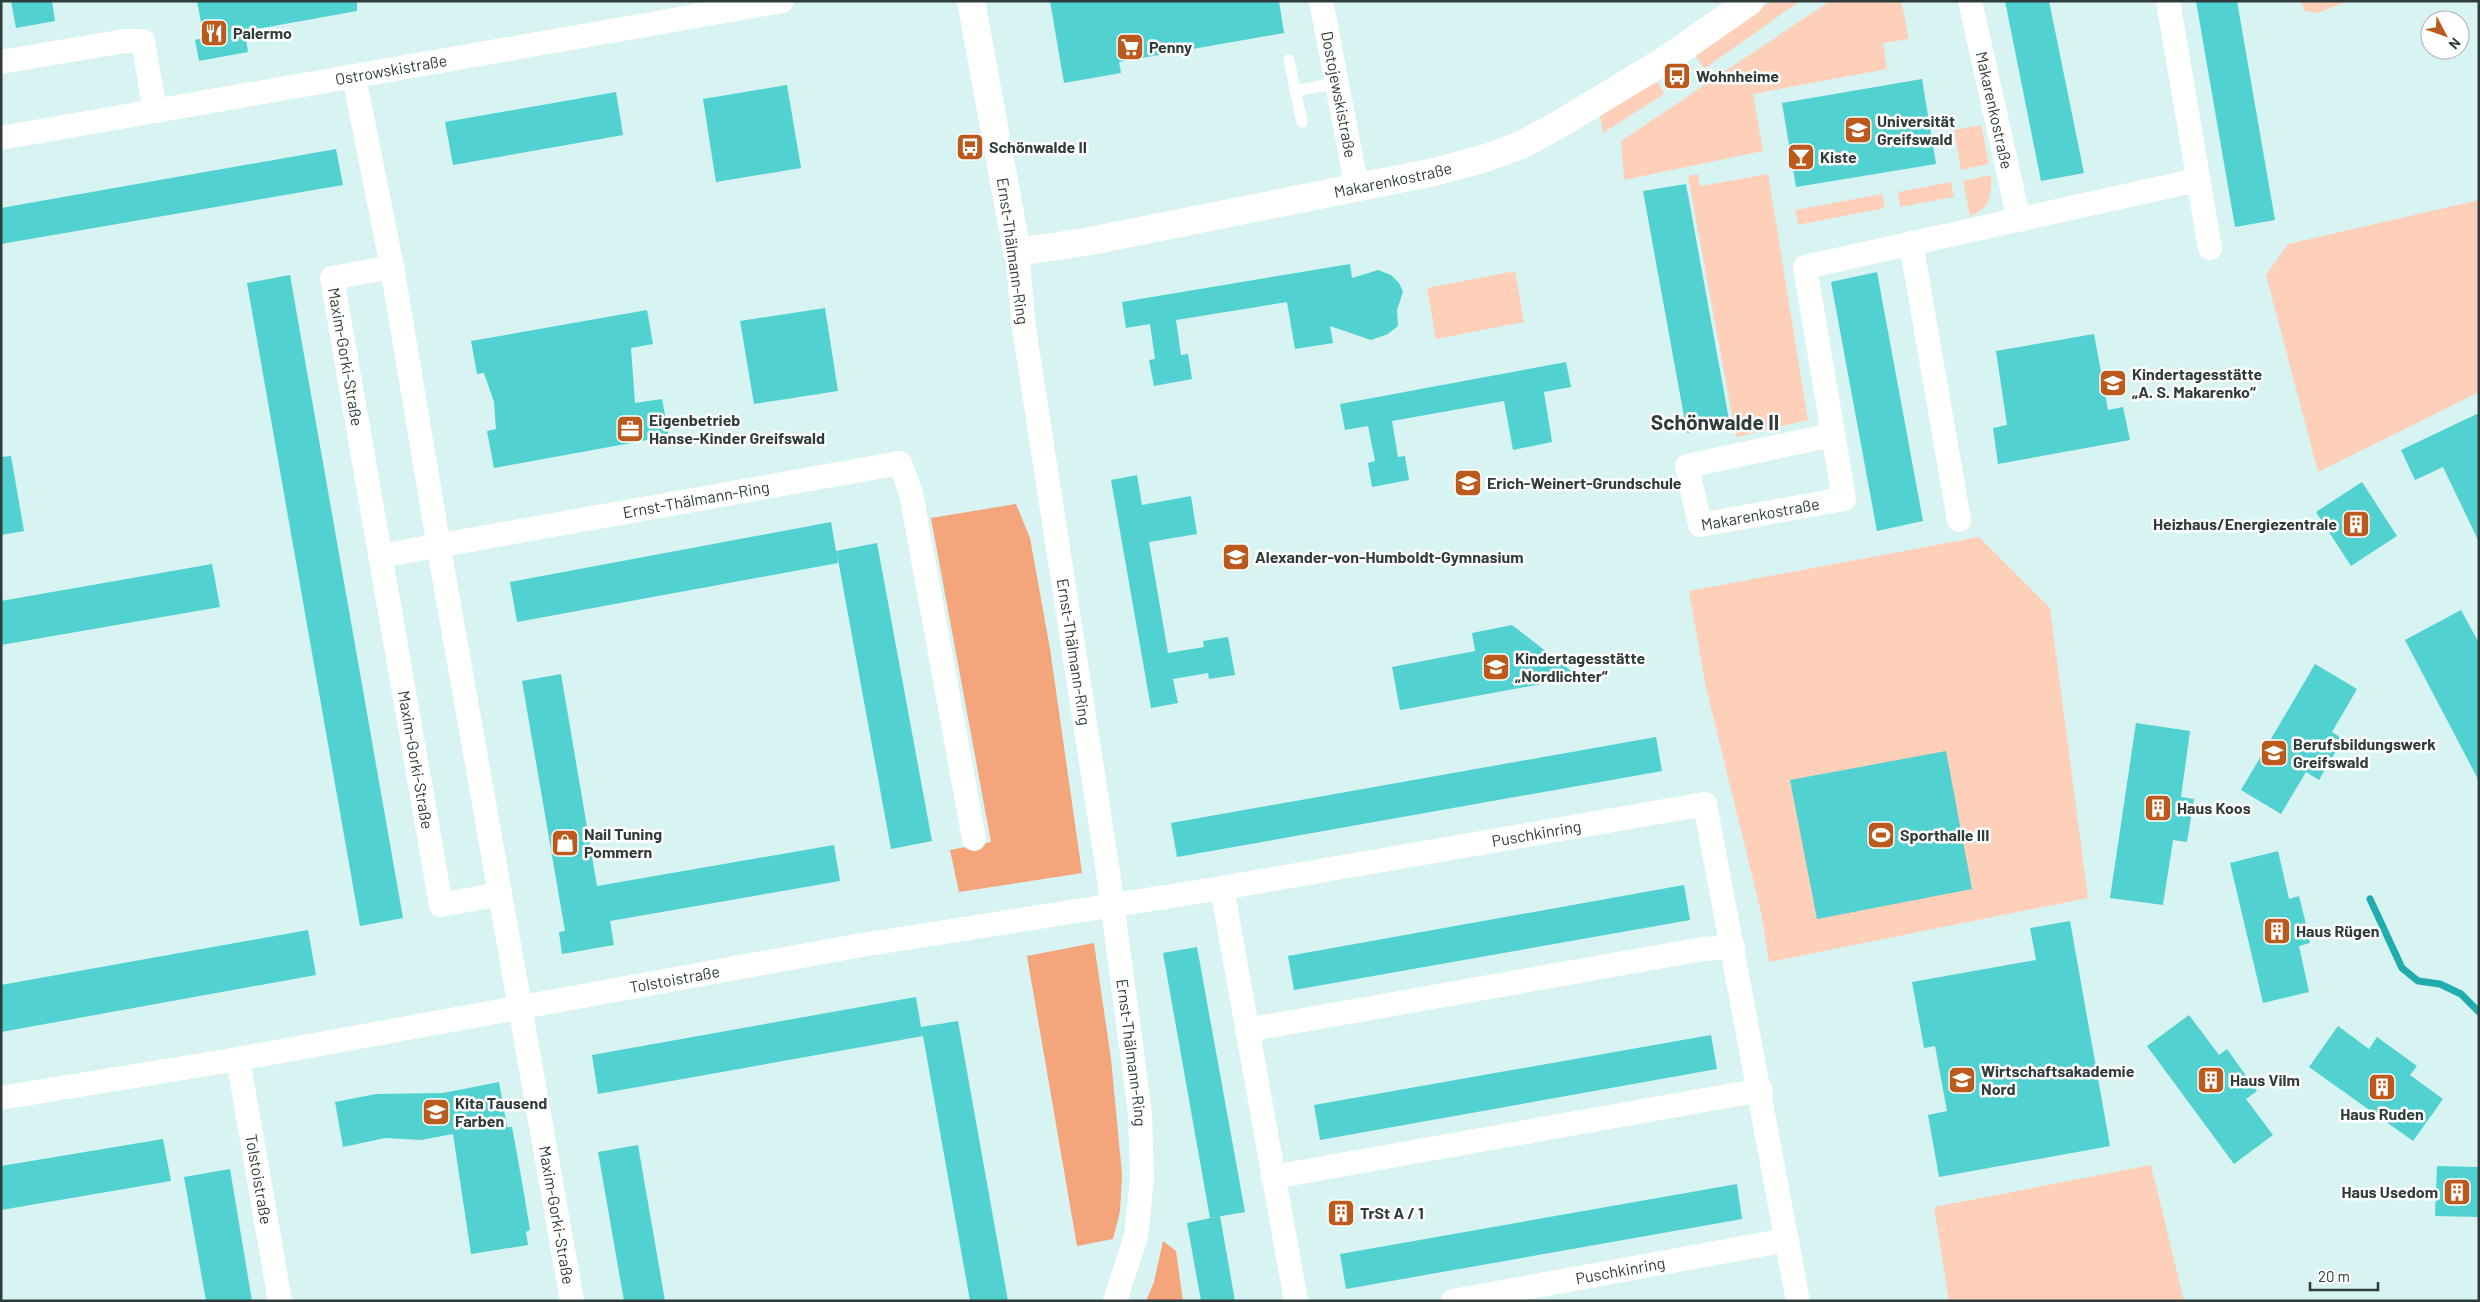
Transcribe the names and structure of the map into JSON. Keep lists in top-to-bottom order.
{
  "streets": {
    "street": [
      "Ostrowskistraße",
      "Dostojewskistraße",
      "Makarenkostraße",
      "Ernst-Thälmann-Ring",
      "Maxim-Gorki-Straße",
      "Puschkinring",
      "Tolstoistraße"
    ]
  },
  "crossings": [
    ["Ostrowskistraße", "Maxim-Gorki-Straße"],
    ["Dostojewskistraße", "Makarenkostraße"],
    ["Makarenkostraße", "Ernst-Thälmann-Ring"],
    ["Ernst-Thälmann-Ring", "Maxim-Gorki-Straße"],
    ["Ernst-Thälmann-Ring", "Puschkinring"],
    ["Ernst-Thälmann-Ring", "Tolstoistraße"],
    ["Maxim-Gorki-Straße", "Tolstoistraße"],
    ["Puschkinring", "Tolstoistraße"]
  ],
  "districts": ["Schönwalde II"],
  "places": {
    "restaurant": ["Palermo"],
    "supermarket": ["Penny"],
    "bus stop": ["Wohnheime", "Schönwalde II"],
    "school or university": [
      "Universität Greifswald",
      "Kindertagesstätte „A. S. Makarenko“",
      "Erich-Weinert-Grundschule",
      "Alexander-von-Humboldt-Gymnasium",
      "Kindertagesstätte „Nordlichter“",
      "Berufsbildungswerk Greifswald",
      "Wirtschaftsakademie Nord",
      "Kita Tausend Farben"
    ],
    "bar": ["Kiste"],
    "office": ["Eigenbetrieb Hanse-Kinder Greifswald"],
    "building": [
      "Heizhaus/Energiezentrale",
      "Haus Koos",
      "Haus Rügen",
      "Haus Vilm",
      "Haus Ruden",
      "Haus Usedom",
      "TrSt A / 1"
    ],
    "sports": ["Sporthalle III"],
    "shop": ["Nail Tuning Pommern"]
  },
  "scale_bar": "20 m",
  "north": "bottom right"
}
